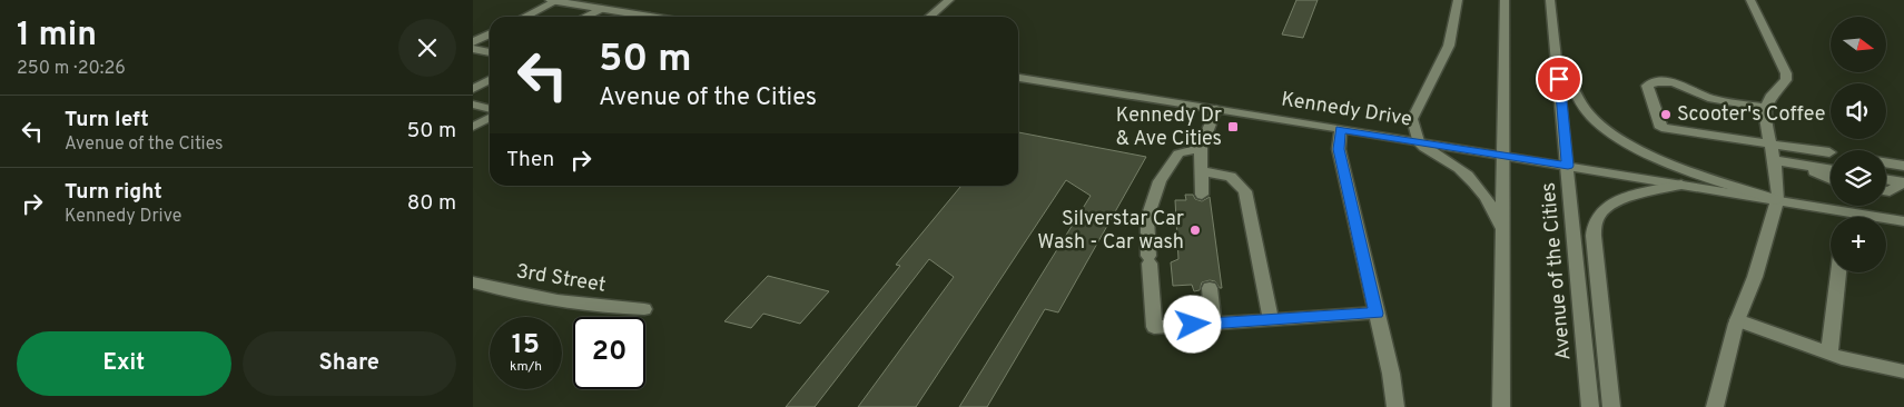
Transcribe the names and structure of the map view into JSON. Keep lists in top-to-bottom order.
{
  "streets": {
    "street": ["Kennedy Drive", "Avenue of the Cities", "3rd Street"]
  },
  "crossings": [
    ["Kennedy Drive", "Avenue of the Cities"]
  ],
  "places": {
    "other": ["Scooter's Coffee", "Silverstar Car Wash - Car wash"],
    "transit": ["Kennedy Dr & Ave Cities"]
  },
  "north": "right",
  "page": {
    "heading": ["1 min", "250 m · 20:26"],
    "map_buttons": "+",
    "turn": ["50 m", "Avenue of the Cities"],
    "list": [
      {
        "name": "Turn left",
        "note": "Avenue of the Cities",
        "value": "50 m"
      },
      {
        "name": "Turn right",
        "note": "Kennedy Drive",
        "value": "80 m"
      }
    ],
    "then": "Then",
    "speed": "15 km/h",
    "limit": "20",
    "buttons": ["Exit", "Share"]
  }
}
